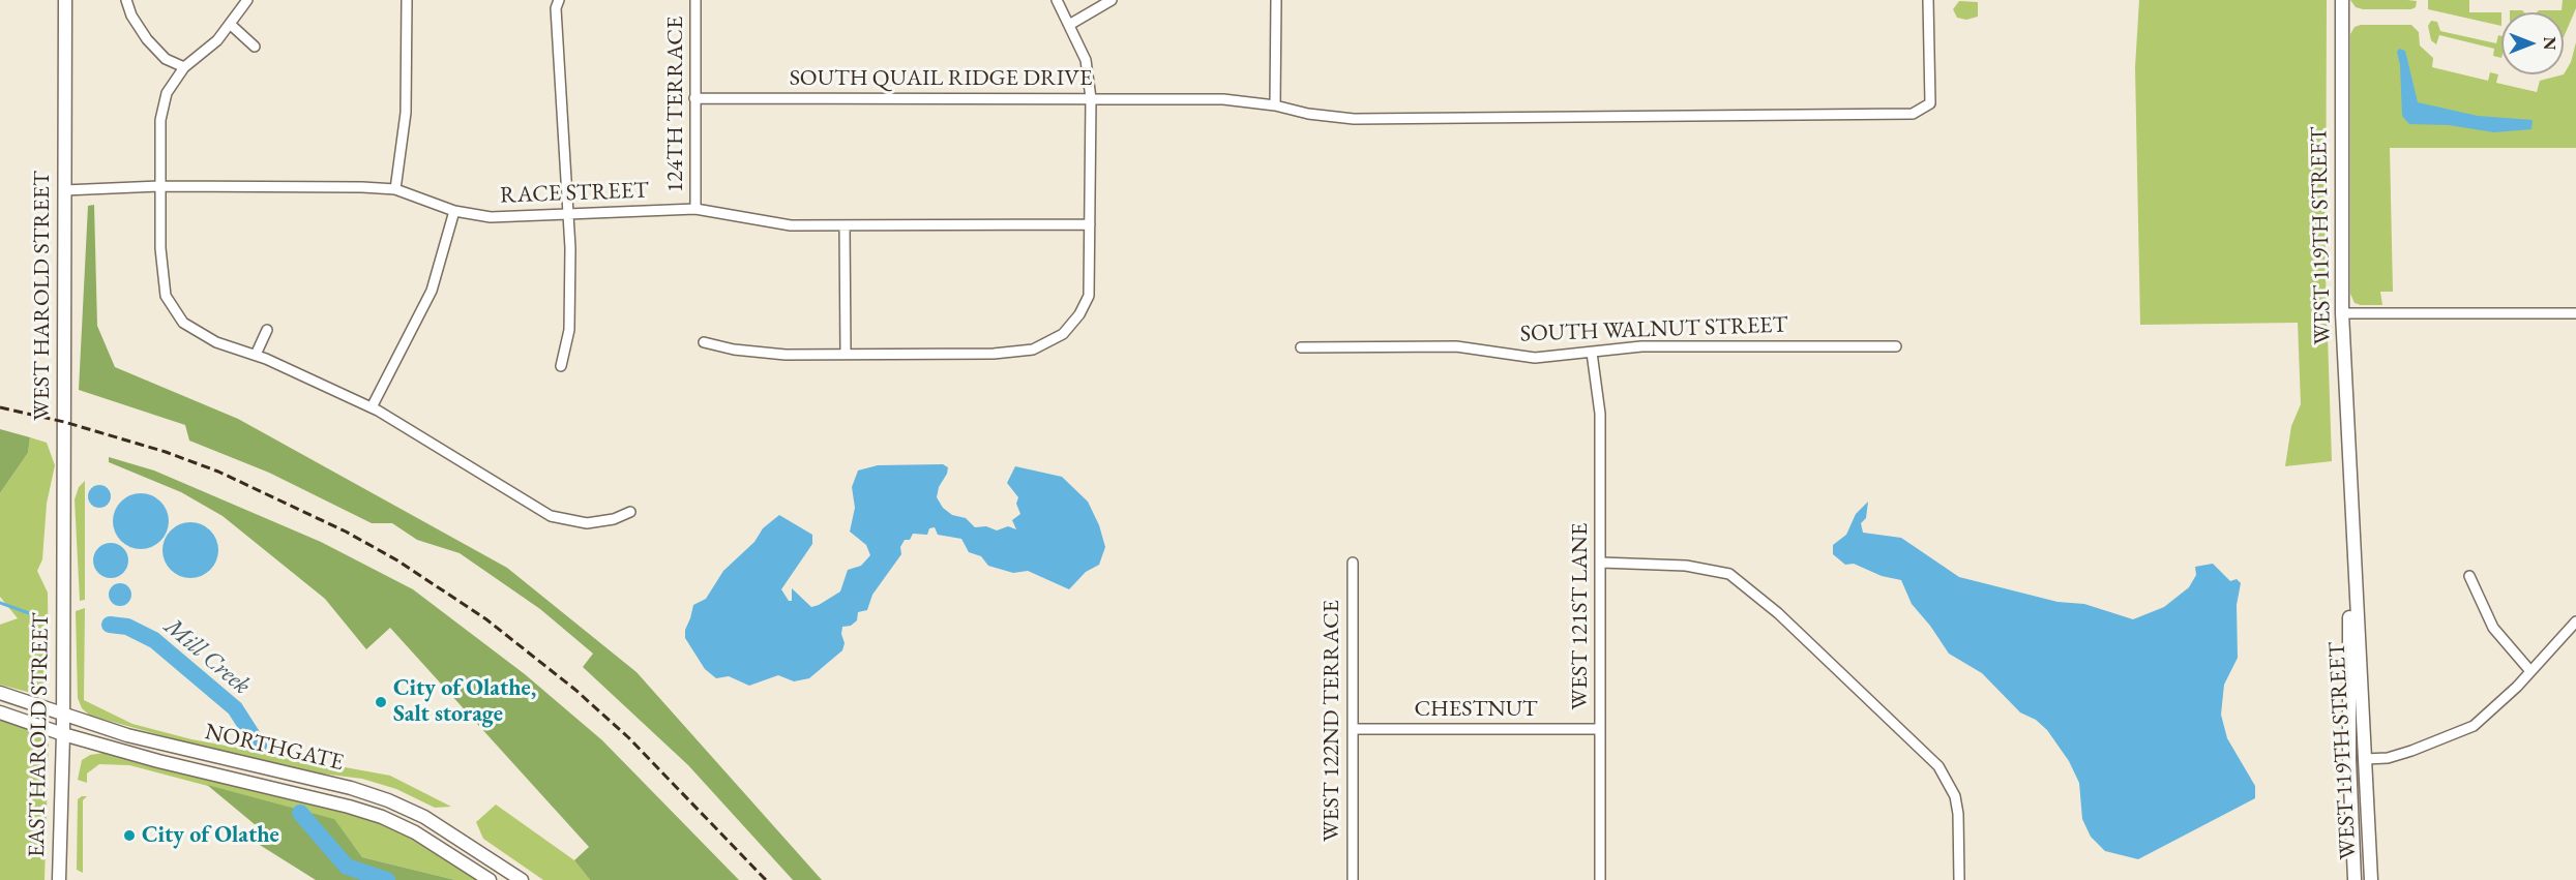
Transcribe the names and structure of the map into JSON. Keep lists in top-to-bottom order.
{
  "streets": {
    "main road": [
      "WEST 119TH STREET",
      "WEST HAROLD STREET",
      "EAST HAROLD STREET",
      "NORTHGATE"
    ],
    "street": [
      "SOUTH QUAIL RIDGE DRIVE",
      "124TH TERRACE",
      "RACE STREET",
      "SOUTH WALNUT STREET",
      "WEST 121ST LANE",
      "CHESTNUT",
      "WEST 122ND TERRACE"
    ]
  },
  "crossings": [
    ["SOUTH QUAIL RIDGE DRIVE", "124TH TERRACE"],
    ["124TH TERRACE", "RACE STREET"],
    ["RACE STREET", "WEST HAROLD STREET"],
    ["WEST HAROLD STREET", "EAST HAROLD STREET"],
    ["SOUTH WALNUT STREET", "WEST 121ST LANE"],
    ["WEST 121ST LANE", "CHESTNUT"],
    ["CHESTNUT", "WEST 122ND TERRACE"],
    ["EAST HAROLD STREET", "NORTHGATE"]
  ],
  "water": ["Mill Creek"],
  "places": ["City of Olathe, Salt storage", "City of Olathe"],
  "north": "right"
}
